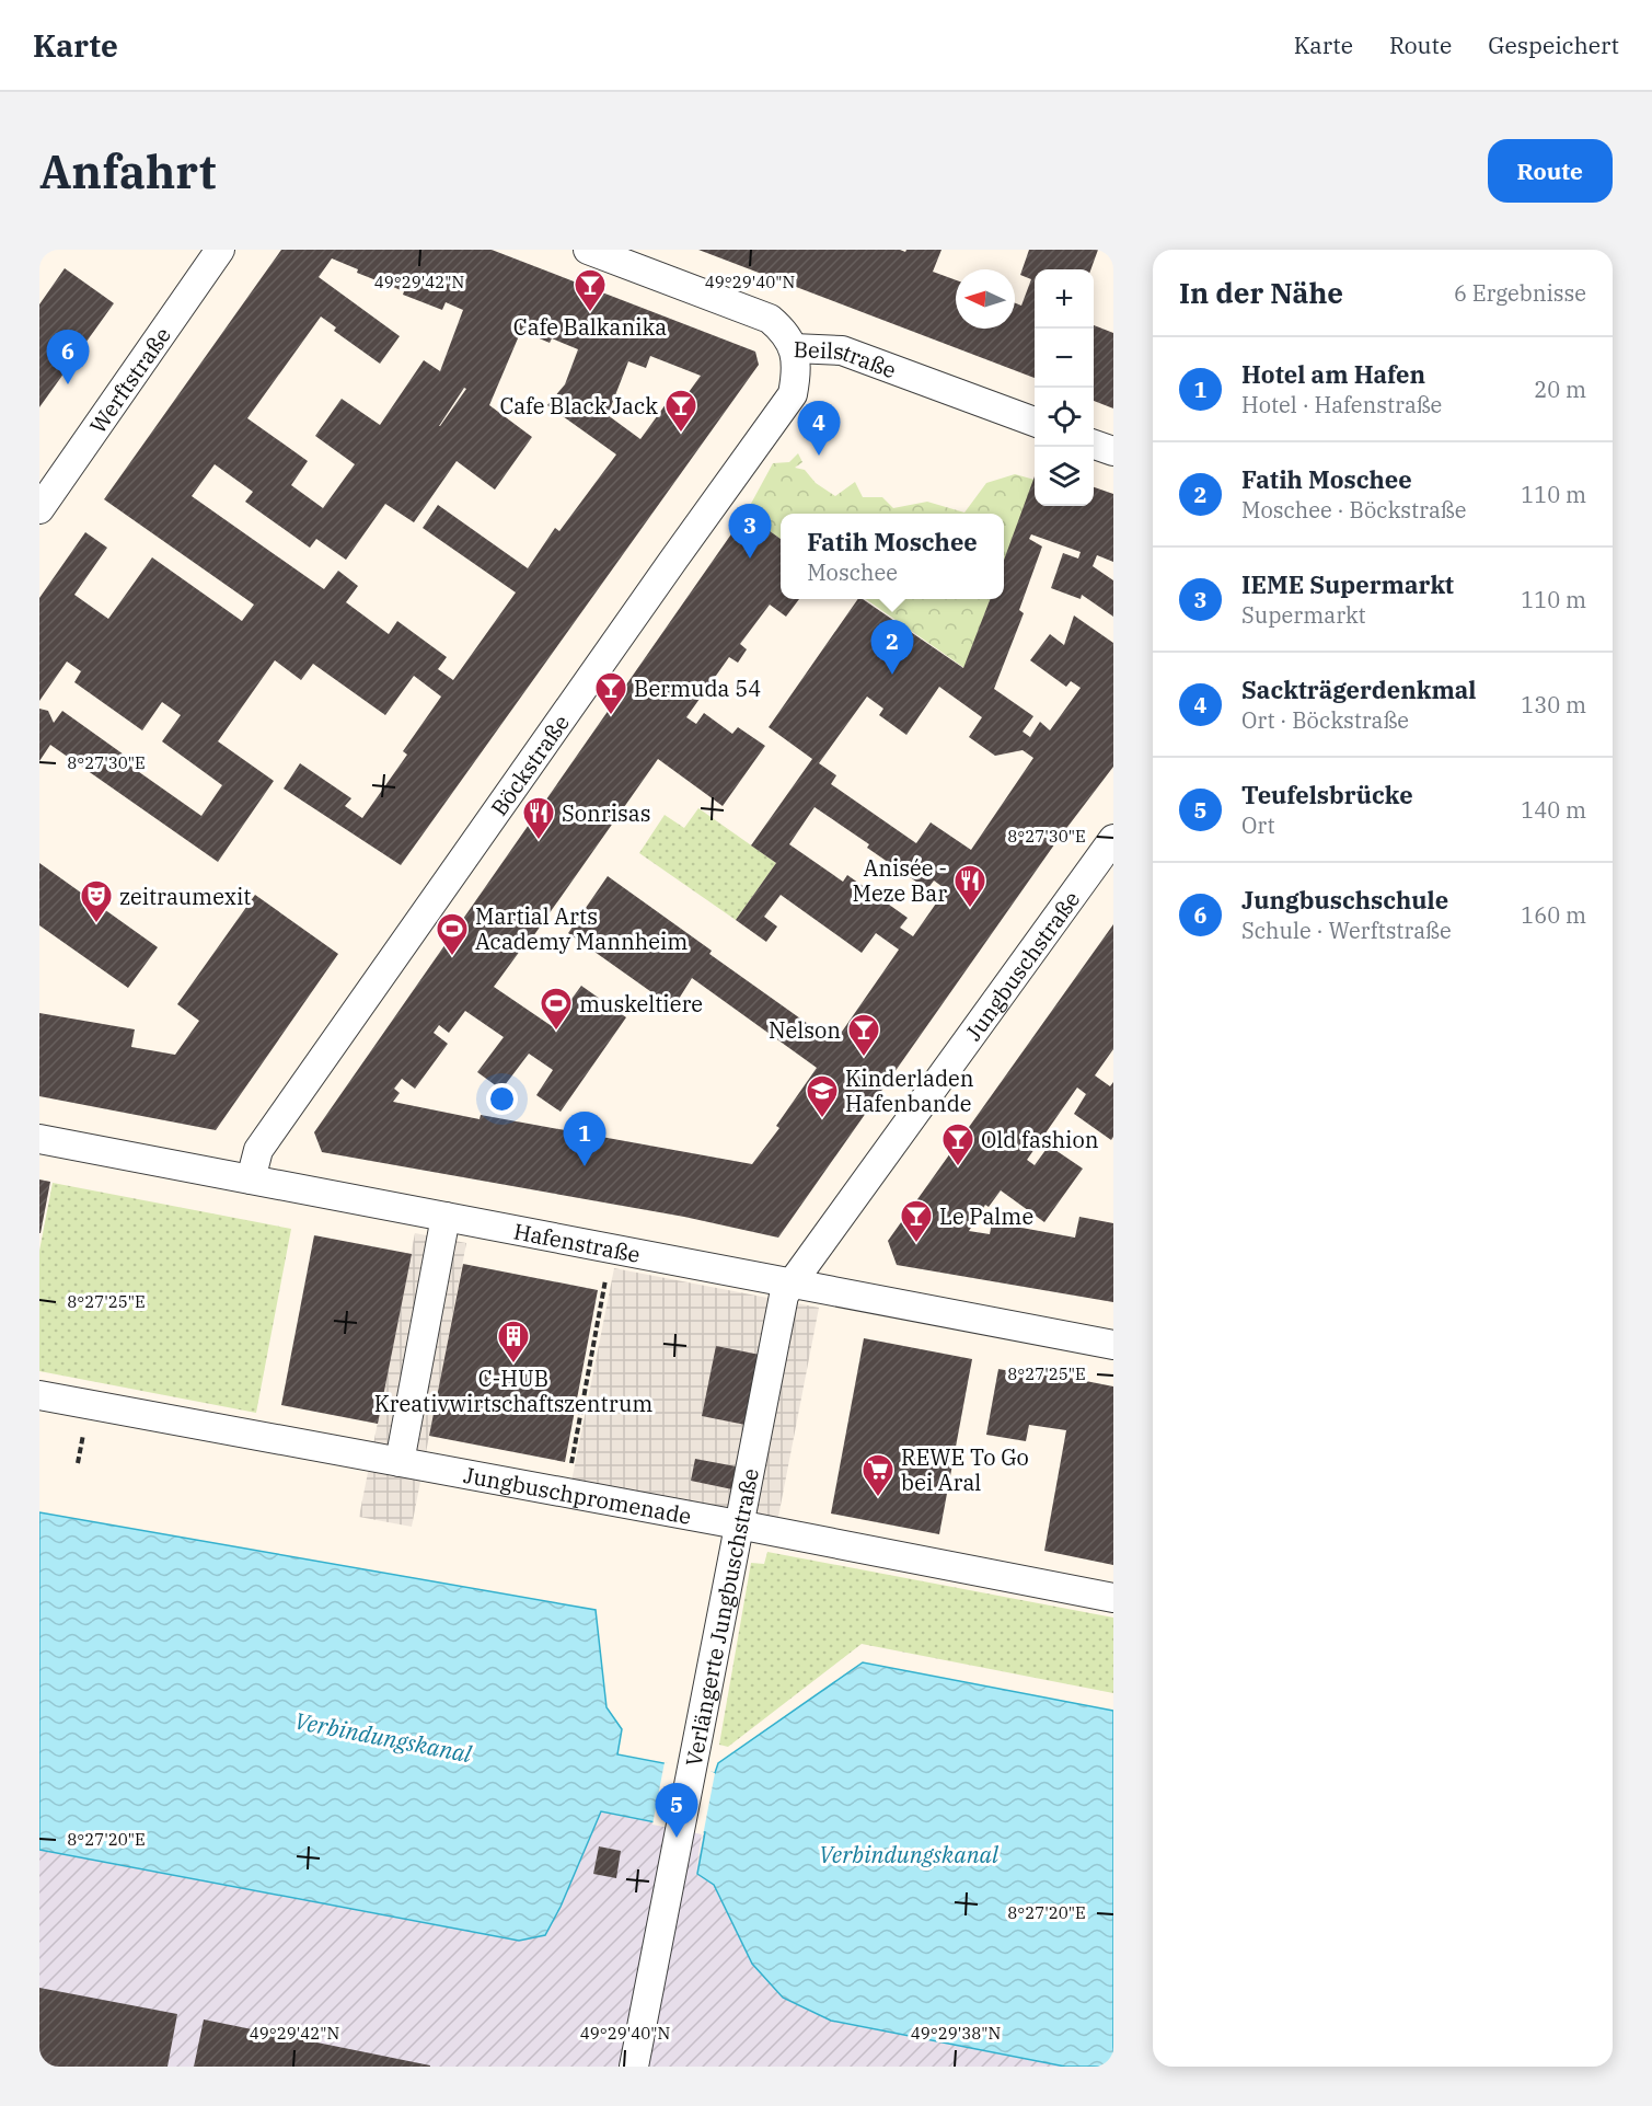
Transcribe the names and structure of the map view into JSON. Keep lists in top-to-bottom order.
{
  "streets": {
    "street": [
      "Beilstraße",
      "Werftstraße",
      "Böckstraße",
      "Jungbuschstraße",
      "Hafenstraße",
      "Jungbuschpromenade",
      "Verlängerte Jungbuschstraße"
    ]
  },
  "crossings": [
    ["Beilstraße", "Böckstraße"],
    ["Böckstraße", "Hafenstraße"],
    ["Jungbuschstraße", "Hafenstraße"],
    ["Jungbuschstraße", "Verlängerte Jungbuschstraße"],
    ["Hafenstraße", "Verlängerte Jungbuschstraße"],
    ["Jungbuschpromenade", "Verlängerte Jungbuschstraße"]
  ],
  "water": ["Verbindungskanal"],
  "places": {
    "bar": [
      "Cafe Balkanika",
      "Cafe Black Jack",
      "Bermuda 54",
      "Nelson",
      "Old fashion",
      "Le Palme"
    ],
    "restaurant": ["Sonrisas", "Anisée - Meze Bar"],
    "theatre": ["zeitraumexit"],
    "sports": ["Martial Arts Academy Mannheim", "muskeltiere"],
    "school or university": ["Kinderladen Hafenbande"],
    "building": ["C-HUB Kreativwirtschaftszentrum"],
    "supermarket": ["REWE To Go bei Aral"]
  },
  "north": "left",
  "page": {
    "header": "Karte",
    "nav": ["Karte", "Route", "Gespeichert"],
    "buttons": "Route",
    "title": "Anfahrt",
    "heading": ["In der Nähe", "6 Ergebnisse"],
    "map_buttons": ["+", "−"],
    "pins": [
      "6",
      "4",
      "3",
      "2",
      "1",
      "5"
    ],
    "list": [
      {
        "mark": "1",
        "name": "Hotel am Hafen",
        "note": "Hotel · Hafenstraße",
        "value": "20 m"
      },
      {
        "mark": "2",
        "name": "Fatih Moschee",
        "note": "Moschee · Böckstraße",
        "value": "110 m"
      },
      {
        "mark": "3",
        "name": "IEME Supermarkt",
        "note": "Supermarkt",
        "value": "110 m"
      },
      {
        "mark": "4",
        "name": "Sackträgerdenkmal",
        "note": "Ort · Böckstraße",
        "value": "130 m"
      },
      {
        "mark": "5",
        "name": "Teufelsbrücke",
        "note": "Ort",
        "value": "140 m"
      },
      {
        "mark": "6",
        "name": "Jungbuschschule",
        "note": "Schule · Werftstraße",
        "value": "160 m"
      }
    ],
    "popup": ["Fatih Moschee", "Moschee"]
  },
  "coordinates": [
    "49°29'42\"N",
    "49°29'40\"N",
    "8°27'30\"E",
    "8°27'25\"E",
    "8°27'20\"E",
    "49°29'38\"N"
  ]
}
